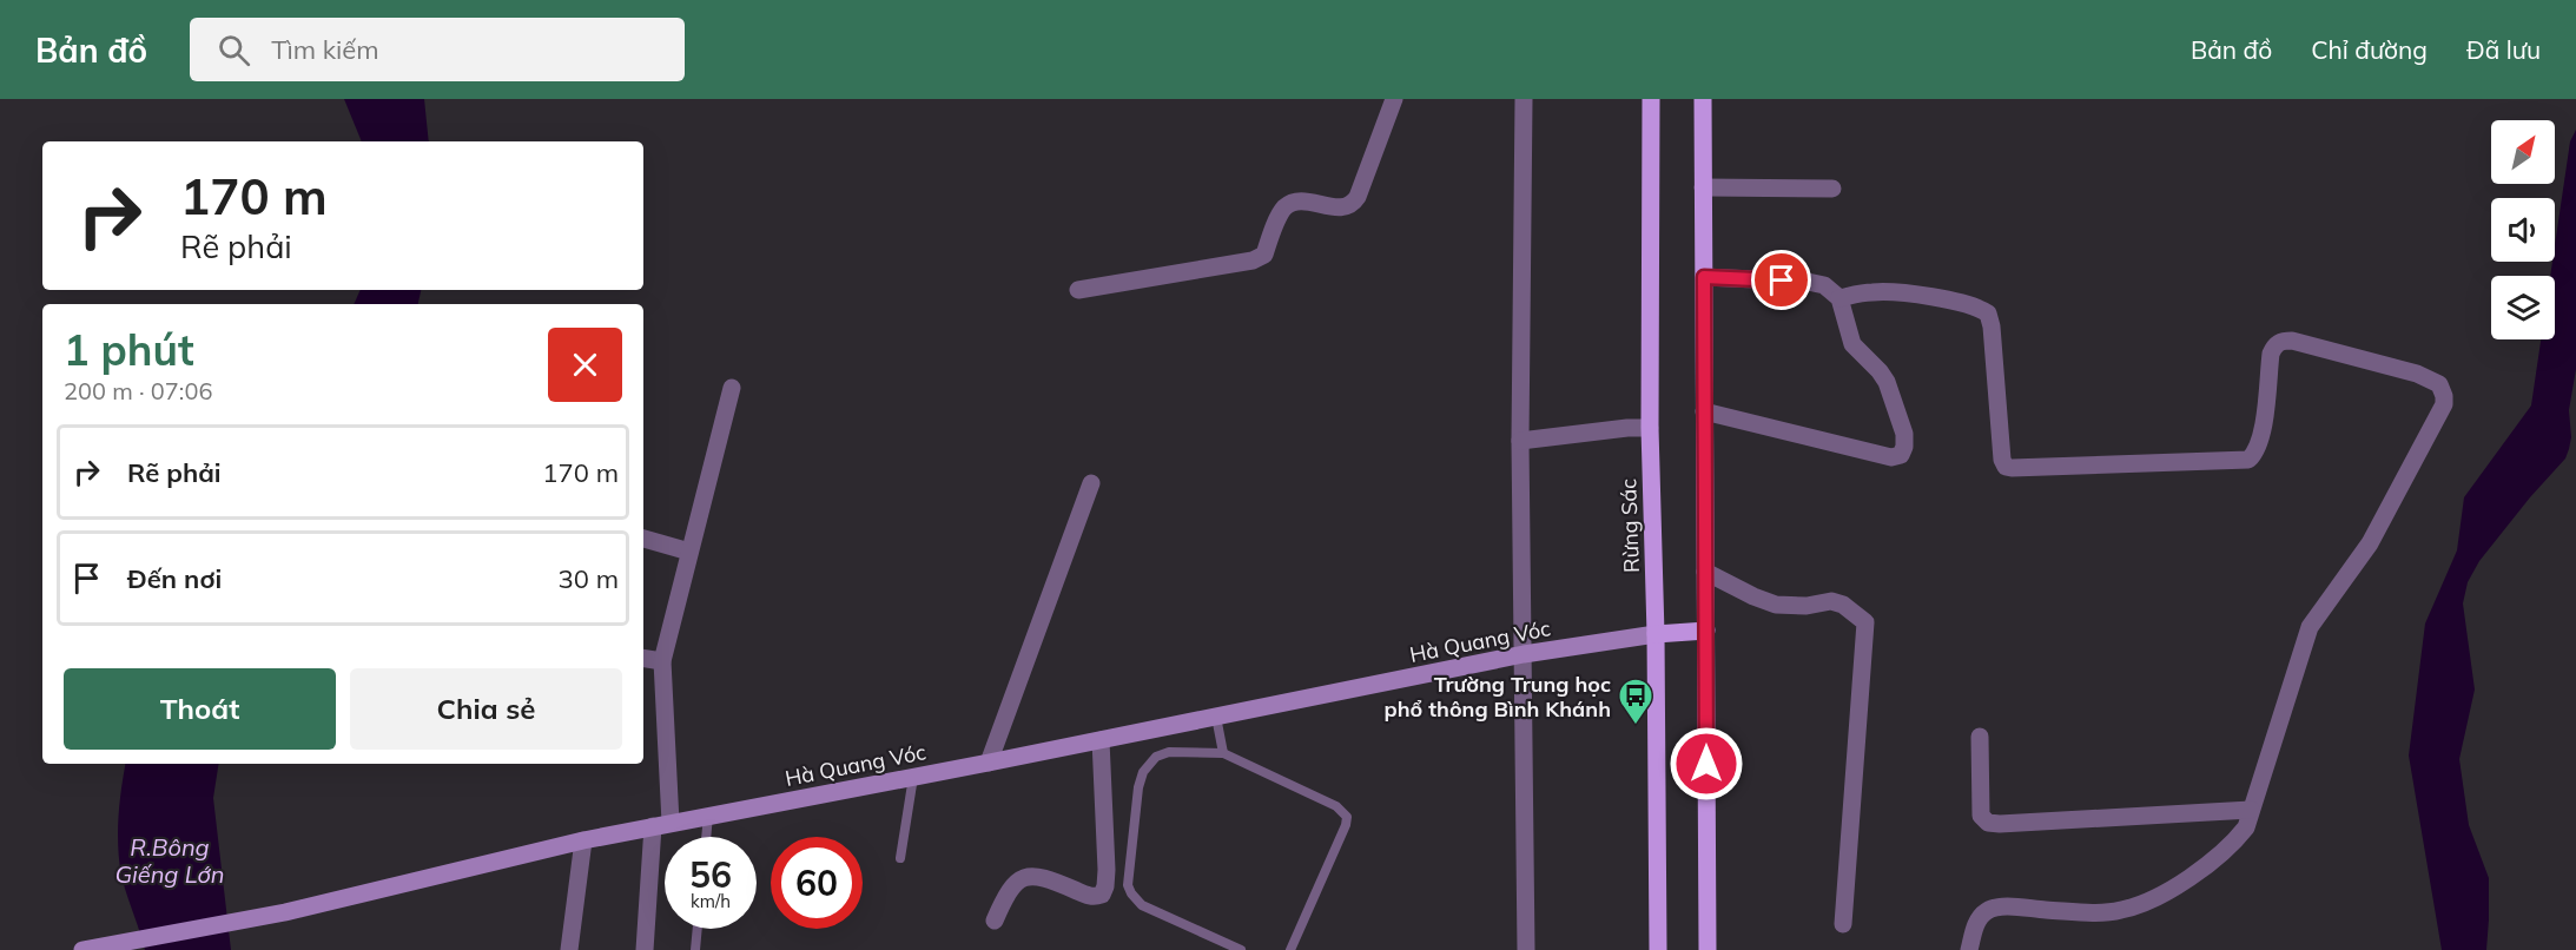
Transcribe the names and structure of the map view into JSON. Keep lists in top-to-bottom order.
{
  "streets": {
    "main road": ["Rừng Sác"],
    "street": ["Hà Quang Vóc"]
  },
  "crossings": [
    ["Rừng Sác", "Hà Quang Vóc"]
  ],
  "water": ["R.Bông Giếng Lớn"],
  "places": {
    "bus stop": ["Trường Trung học phổ thông Bình Khánh"]
  },
  "north": "top right",
  "page": {
    "header": "Bản đồ",
    "search": "Tìm kiếm",
    "nav": ["Bản đồ", "Chỉ đường", "Đã lưu"],
    "turn": ["170 m", "Rẽ phải"],
    "heading": ["1 phút", "200 m · 07:06"],
    "list": [
      {
        "name": "Rẽ phải",
        "value": "170 m"
      },
      {
        "name": "Đến nơi",
        "value": "30 m"
      }
    ],
    "buttons": ["Thoát", "Chia sẻ"],
    "speed": "56 km/h",
    "limit": "60"
  }
}
